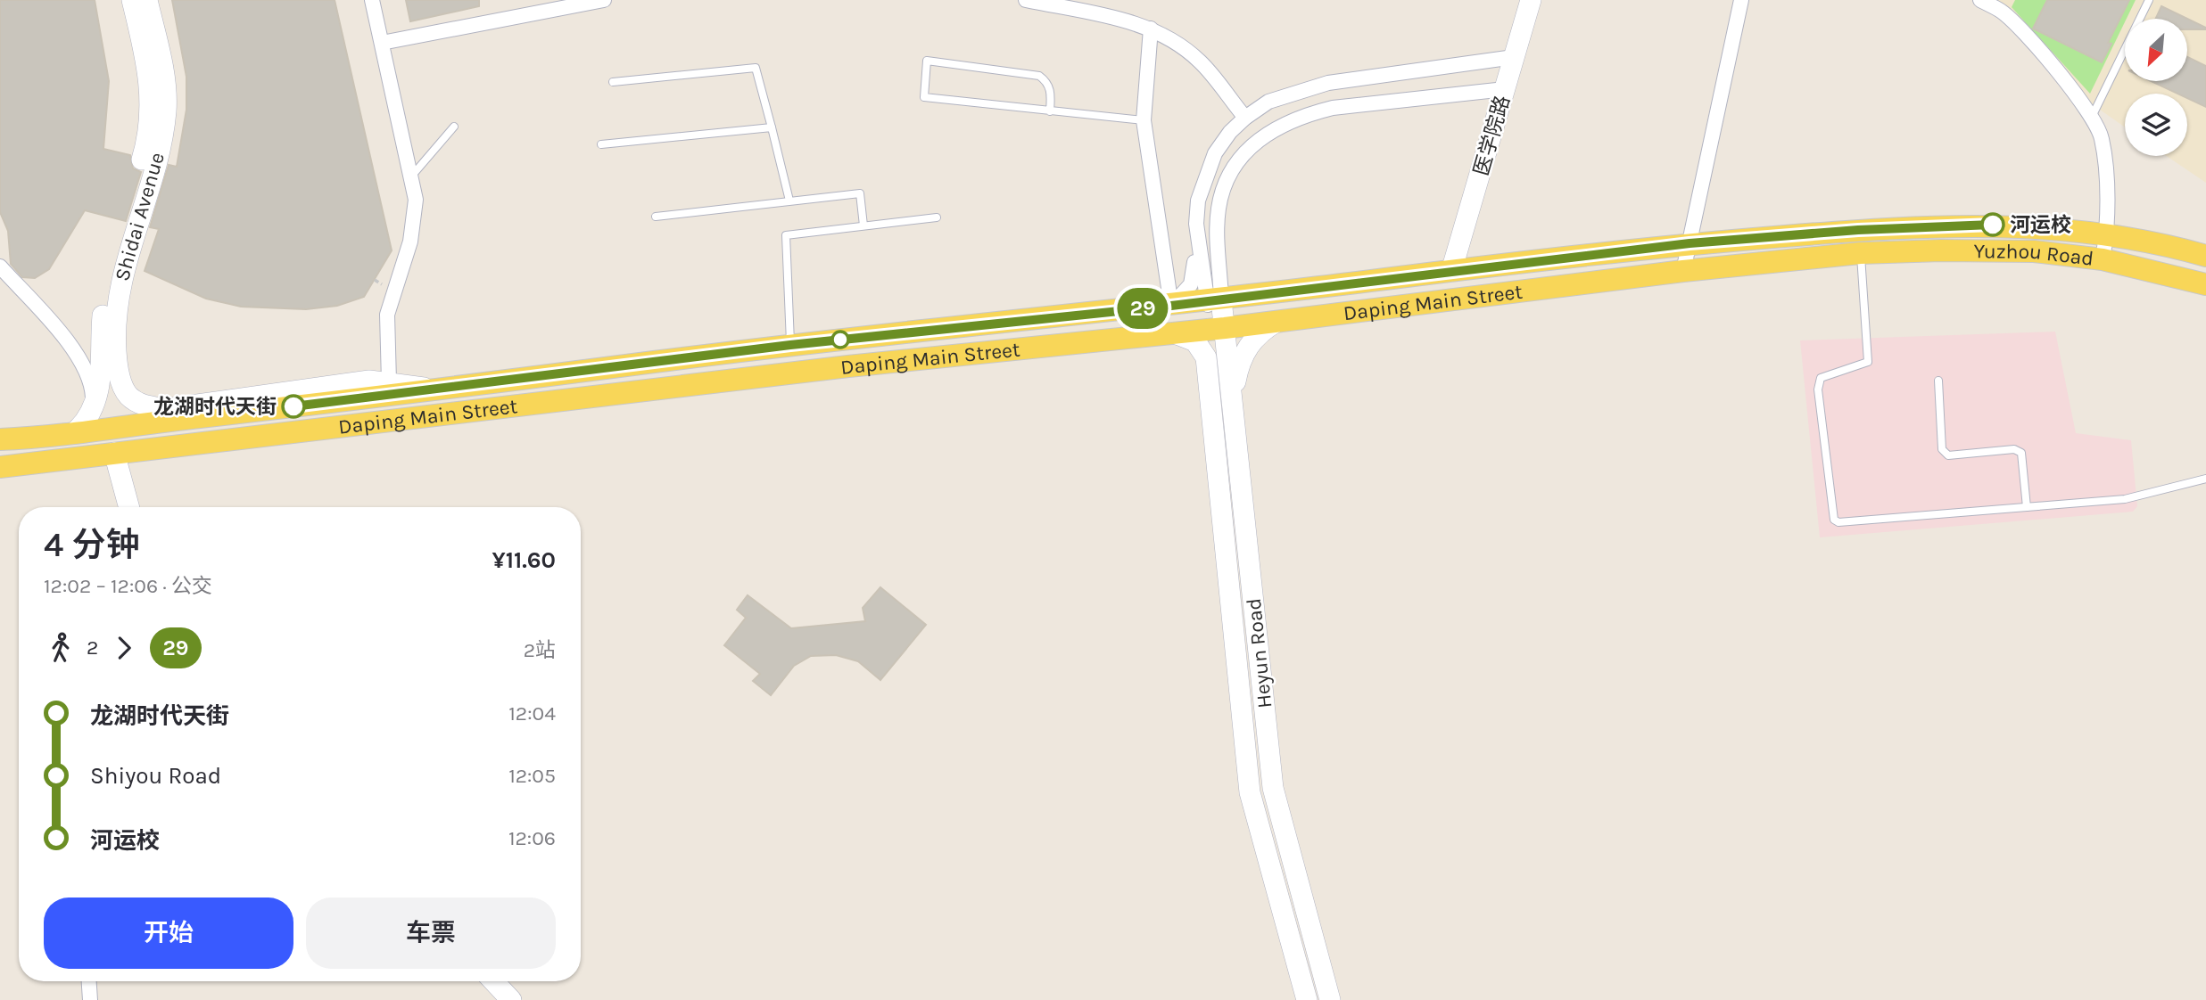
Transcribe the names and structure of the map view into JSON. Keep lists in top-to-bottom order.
{
  "streets": {
    "main road": ["Yuzhou Road", "Daping Main Street"],
    "street": ["医学院路", "Shidai Avenue", "Heyun Road"]
  },
  "crossings": [
    ["医学院路", "Daping Main Street"],
    ["Yuzhou Road", "Daping Main Street"],
    ["Daping Main Street", "Heyun Road"]
  ],
  "places": ["河运校", "龙湖时代天街"],
  "lines": ["bus line 29"],
  "north": "bottom left",
  "page": {
    "on_map": "29",
    "heading": ["4 分钟", "12:02 – 12:06 · 公交", "¥11.60"],
    "legs": ["2", "29", "2站"],
    "list": [
      {
        "name": "龙湖时代天街",
        "value": "12:04"
      },
      {
        "name": "Shiyou Road",
        "value": "12:05"
      },
      {
        "name": "河运校",
        "value": "12:06"
      }
    ],
    "buttons": ["开始", "车票"]
  }
}
